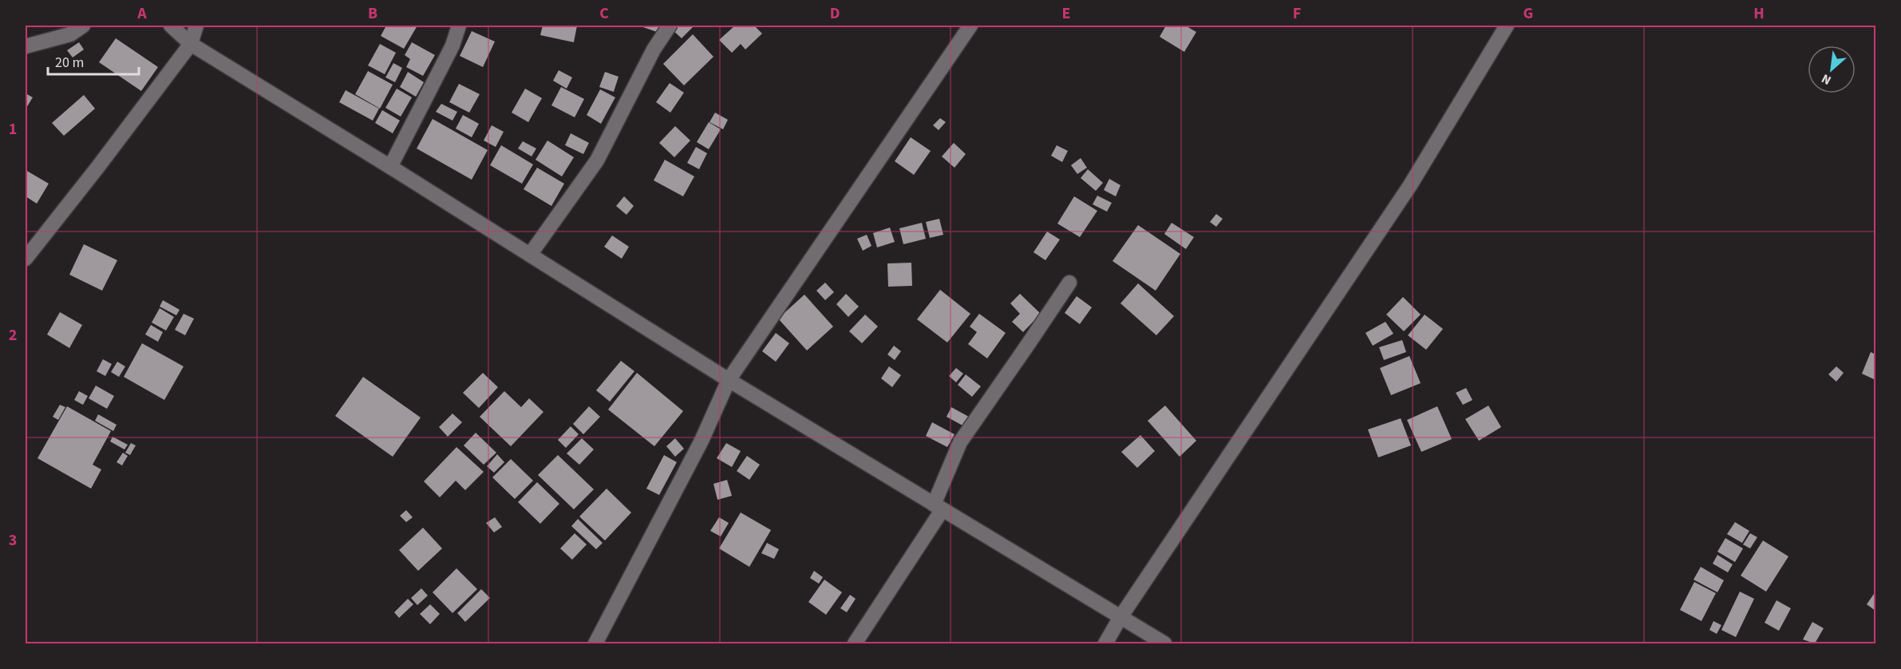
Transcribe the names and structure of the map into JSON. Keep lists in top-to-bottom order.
{
  "scale_bar": "20 m",
  "north": "bottom left",
  "grid": {
    "columns": [
      "A",
      "B",
      "C",
      "D",
      "E",
      "F",
      "G",
      "H"
    ],
    "rows": ["1", "2", "3"]
  }
}
